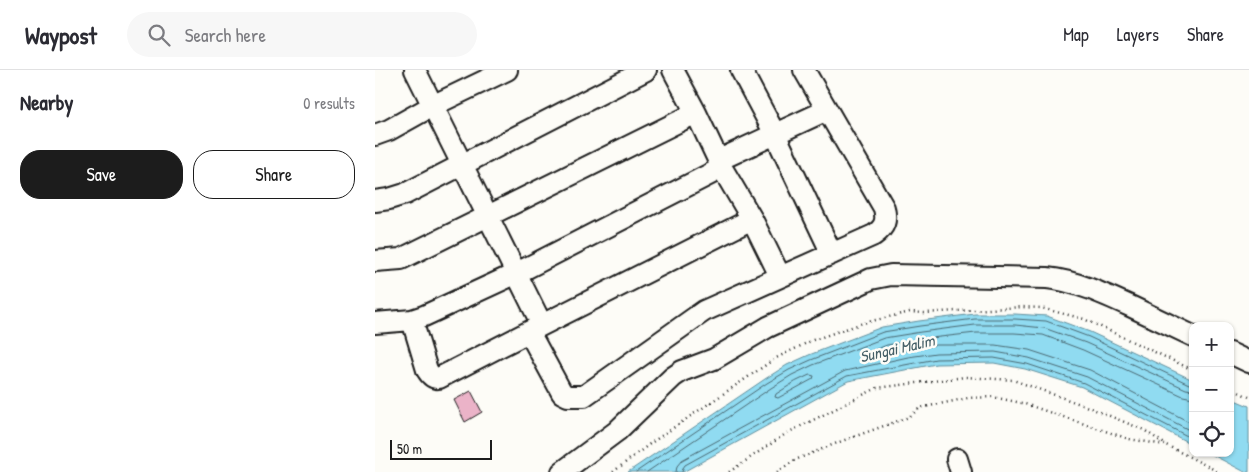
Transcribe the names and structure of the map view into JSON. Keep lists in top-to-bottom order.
{
  "water": ["Sungai Malim"],
  "scale_bar": "50 m",
  "page": {
    "header": "Waypost",
    "search": "Search here",
    "nav": ["Map", "Layers", "Share"],
    "heading": ["Nearby", "0 results"],
    "buttons": ["Save", "Share"],
    "map_buttons": ["+", "−"],
    "scale": "50 m"
  }
}
